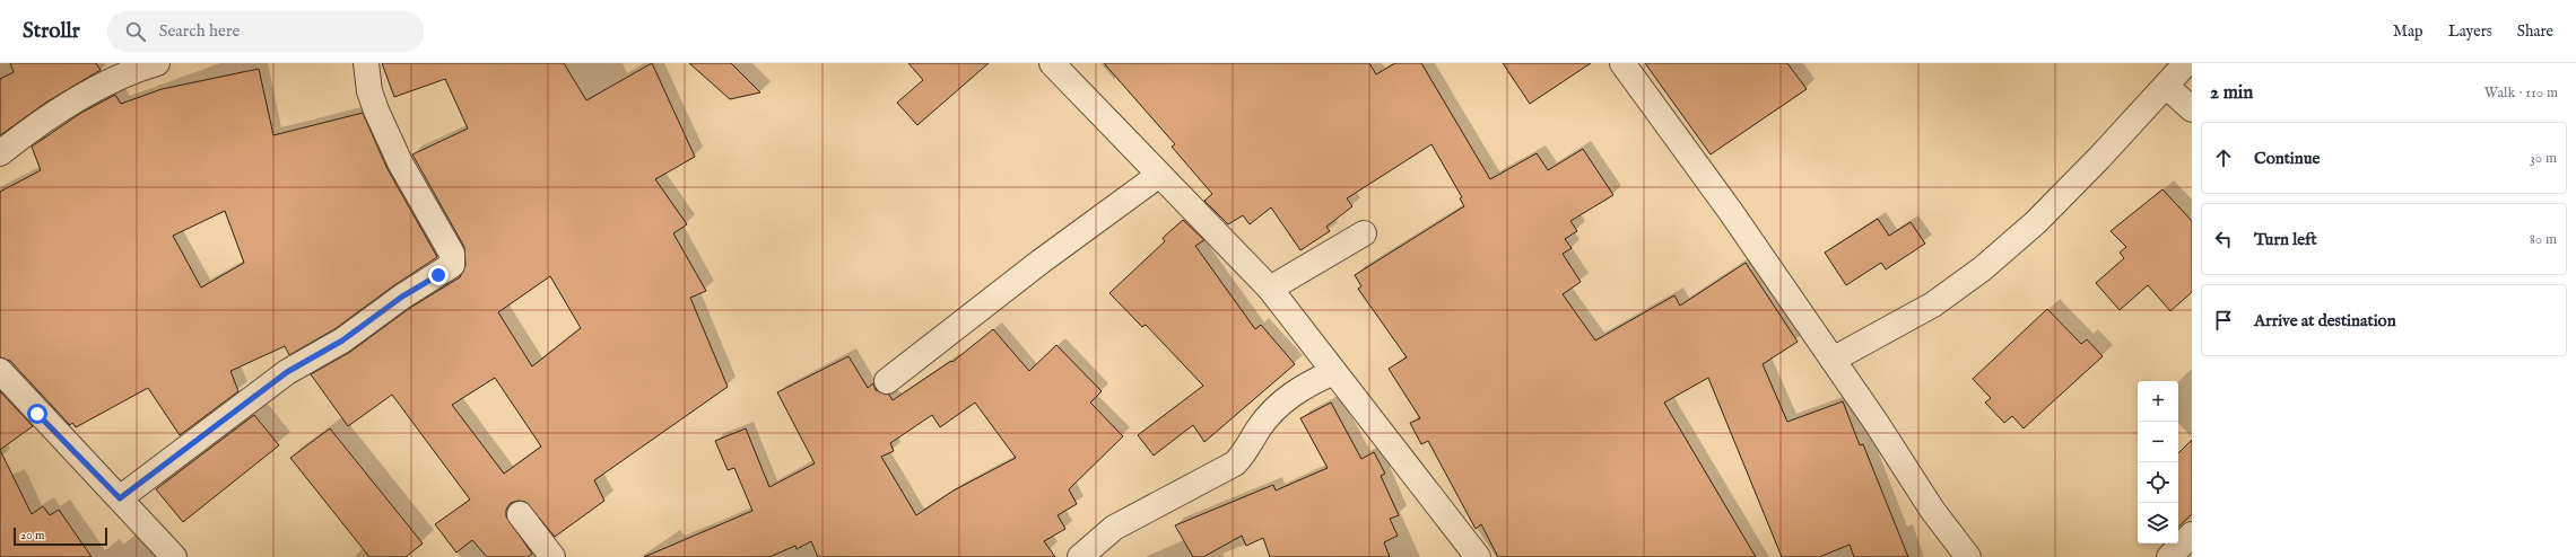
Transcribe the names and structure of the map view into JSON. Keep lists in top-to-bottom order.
{
  "scale_bar": "20 m",
  "page": {
    "header": "Strollr",
    "search": "Search here",
    "nav": ["Map", "Layers", "Share"],
    "heading": ["2 min", "Walk · 110 m"],
    "list": [
      ["Continue", "30 m"],
      ["Turn left", "80 m"],
      "Arrive at destination"
    ],
    "map_buttons": ["+", "−"],
    "scale": "20 m"
  }
}
